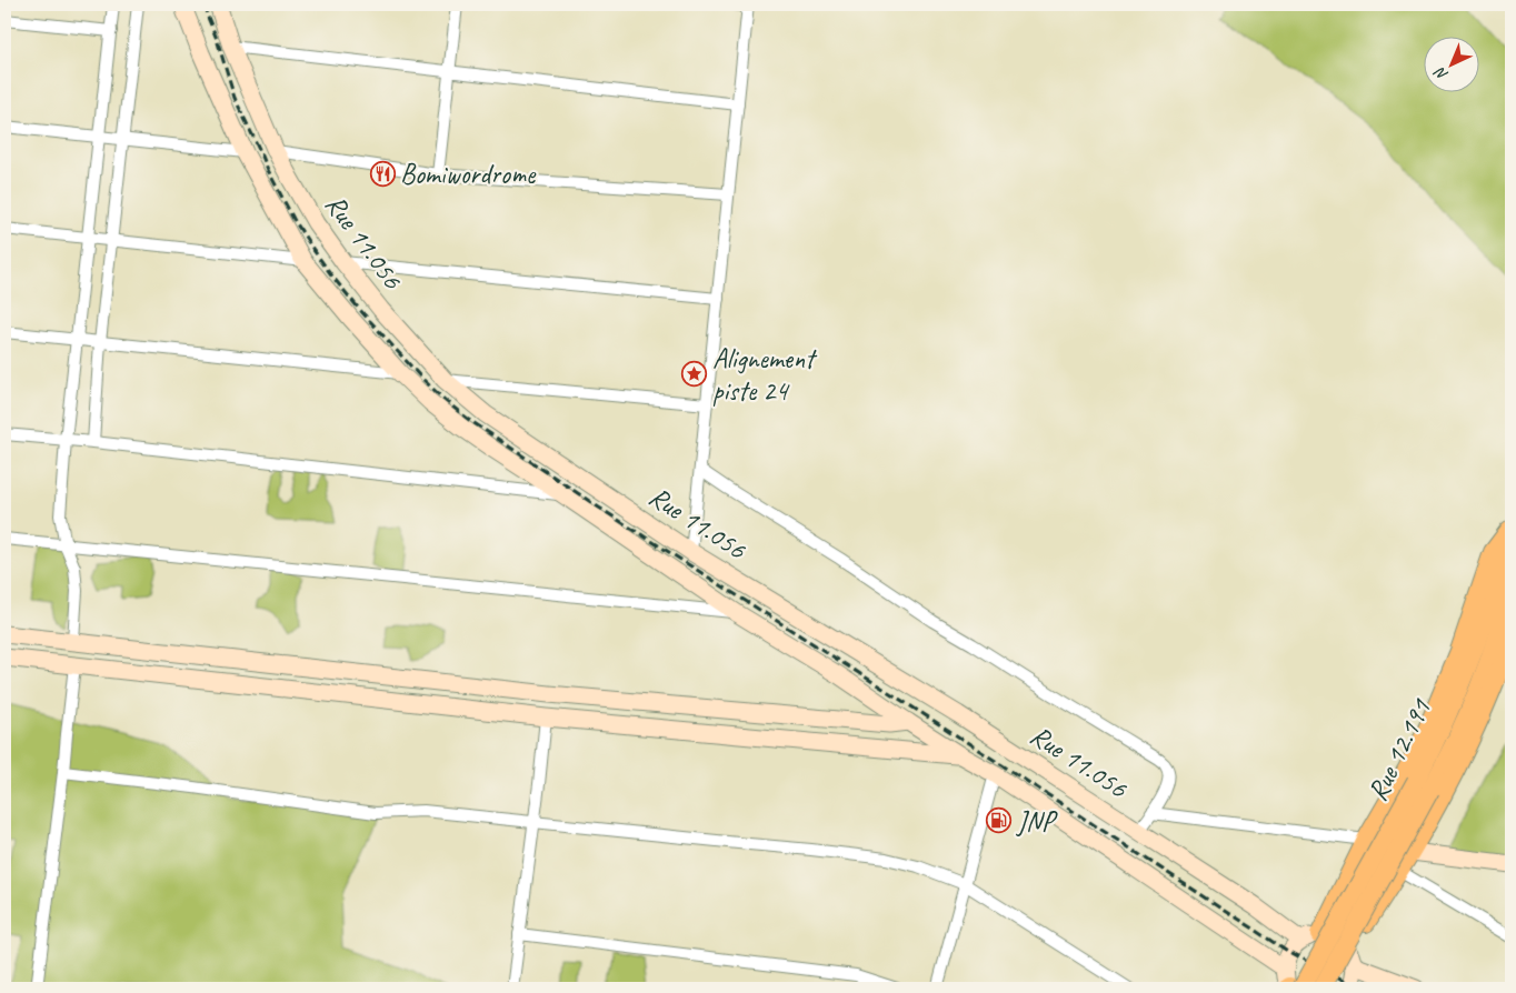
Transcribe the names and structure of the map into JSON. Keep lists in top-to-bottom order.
{
  "streets": {
    "main road": ["Rue 11.056", "Rue 12.191"]
  },
  "places": {
    "restaurant": ["Bomiwordrome"],
    "place": ["Alignement piste 24"],
    "fuel station": ["JNP"]
  },
  "north": "bottom left"
}
